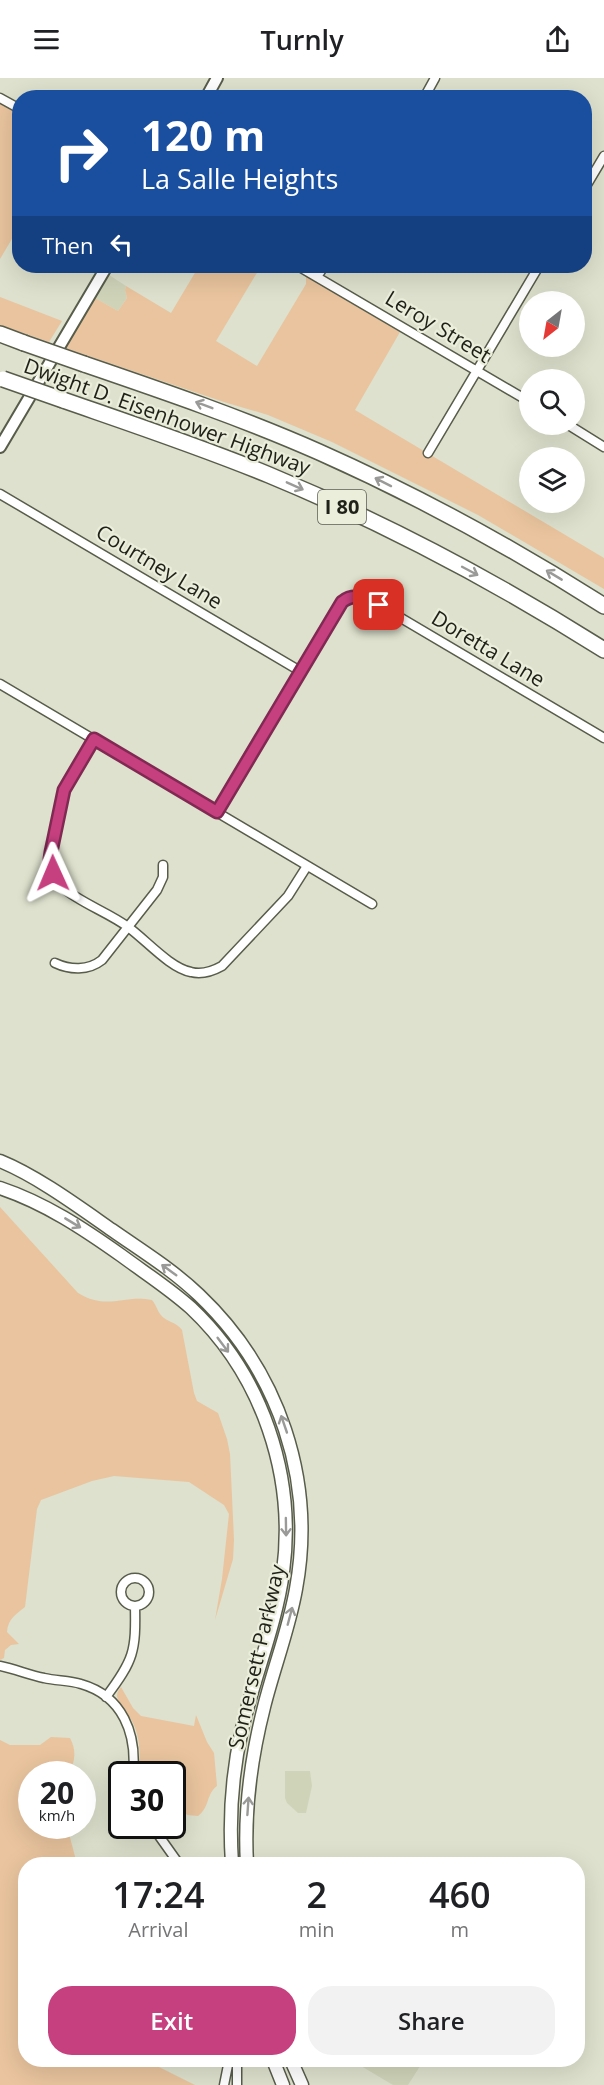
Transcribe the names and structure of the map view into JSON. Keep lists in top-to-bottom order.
{
  "streets": {
    "highway": ["Dwight D. Eisenhower Highway", "I 80"],
    "main road": ["Somersett Parkway"],
    "street": ["Leroy Street", "Courtney Lane", "Doretta Lane"]
  },
  "crossings": [
    ["Courtney Lane", "Doretta Lane"]
  ],
  "north": "bottom left",
  "page": {
    "header": "Turnly",
    "turn": ["120 m", "La Salle Heights"],
    "then": "Then",
    "speed": "20 km/h",
    "limit": "30",
    "eta": [
      "17:24",
      "Arrival",
      "2",
      "min",
      "460",
      "m"
    ],
    "buttons": ["Exit", "Share"]
  }
}
